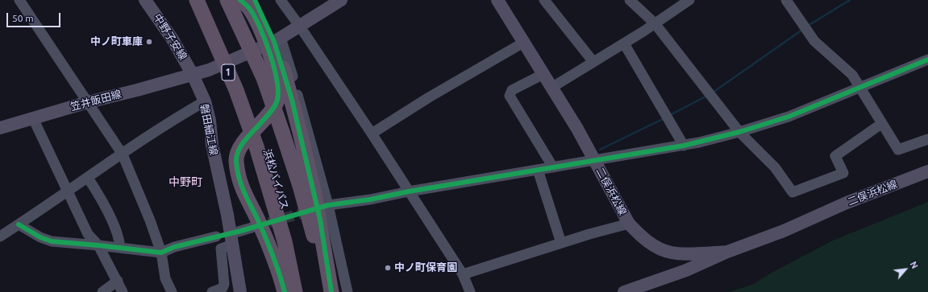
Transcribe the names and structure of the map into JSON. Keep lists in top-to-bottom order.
{
  "streets": {
    "highway": ["1", "浜松バイパス"],
    "main road": [
      "中野子安線",
      "笠井飯田線",
      "磐田細江線",
      "二俣浜松線"
    ]
  },
  "crossings": [
    ["中野子安線", "笠井飯田線"],
    ["中野子安線", "磐田細江線"],
    ["笠井飯田線", "磐田細江線"]
  ],
  "districts": ["中野町"],
  "places": ["中ノ町車庫", "中ノ町保育園"],
  "scale_bar": "50 m",
  "north": "top right"
}
